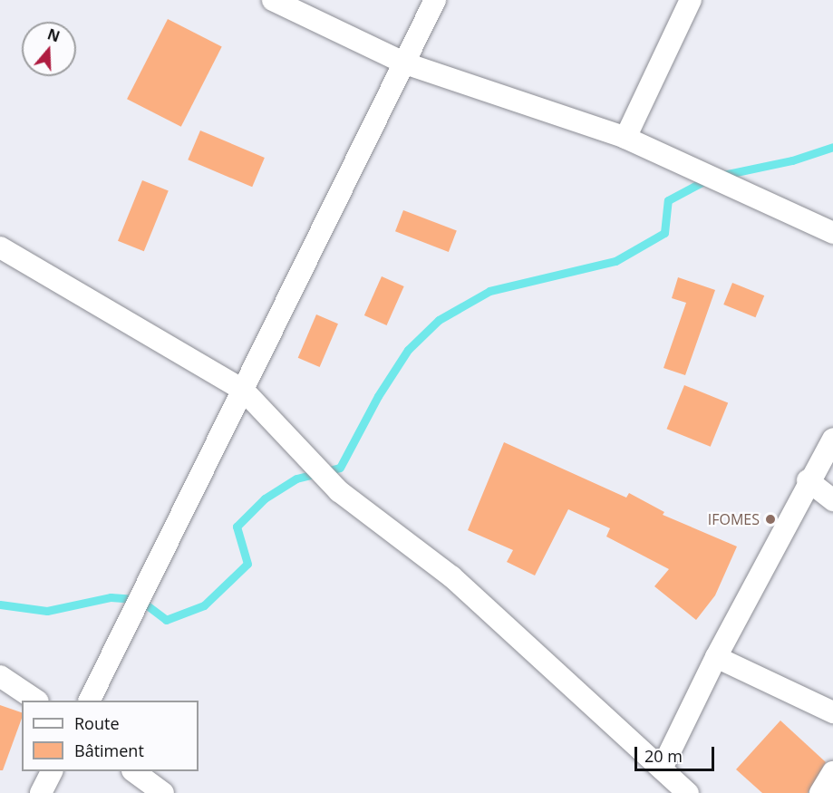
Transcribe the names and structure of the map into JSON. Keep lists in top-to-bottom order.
{
  "places": ["IFOMES"],
  "legend": ["Route", "Bâtiment"],
  "scale_bar": "20 m",
  "north": "top"
}
